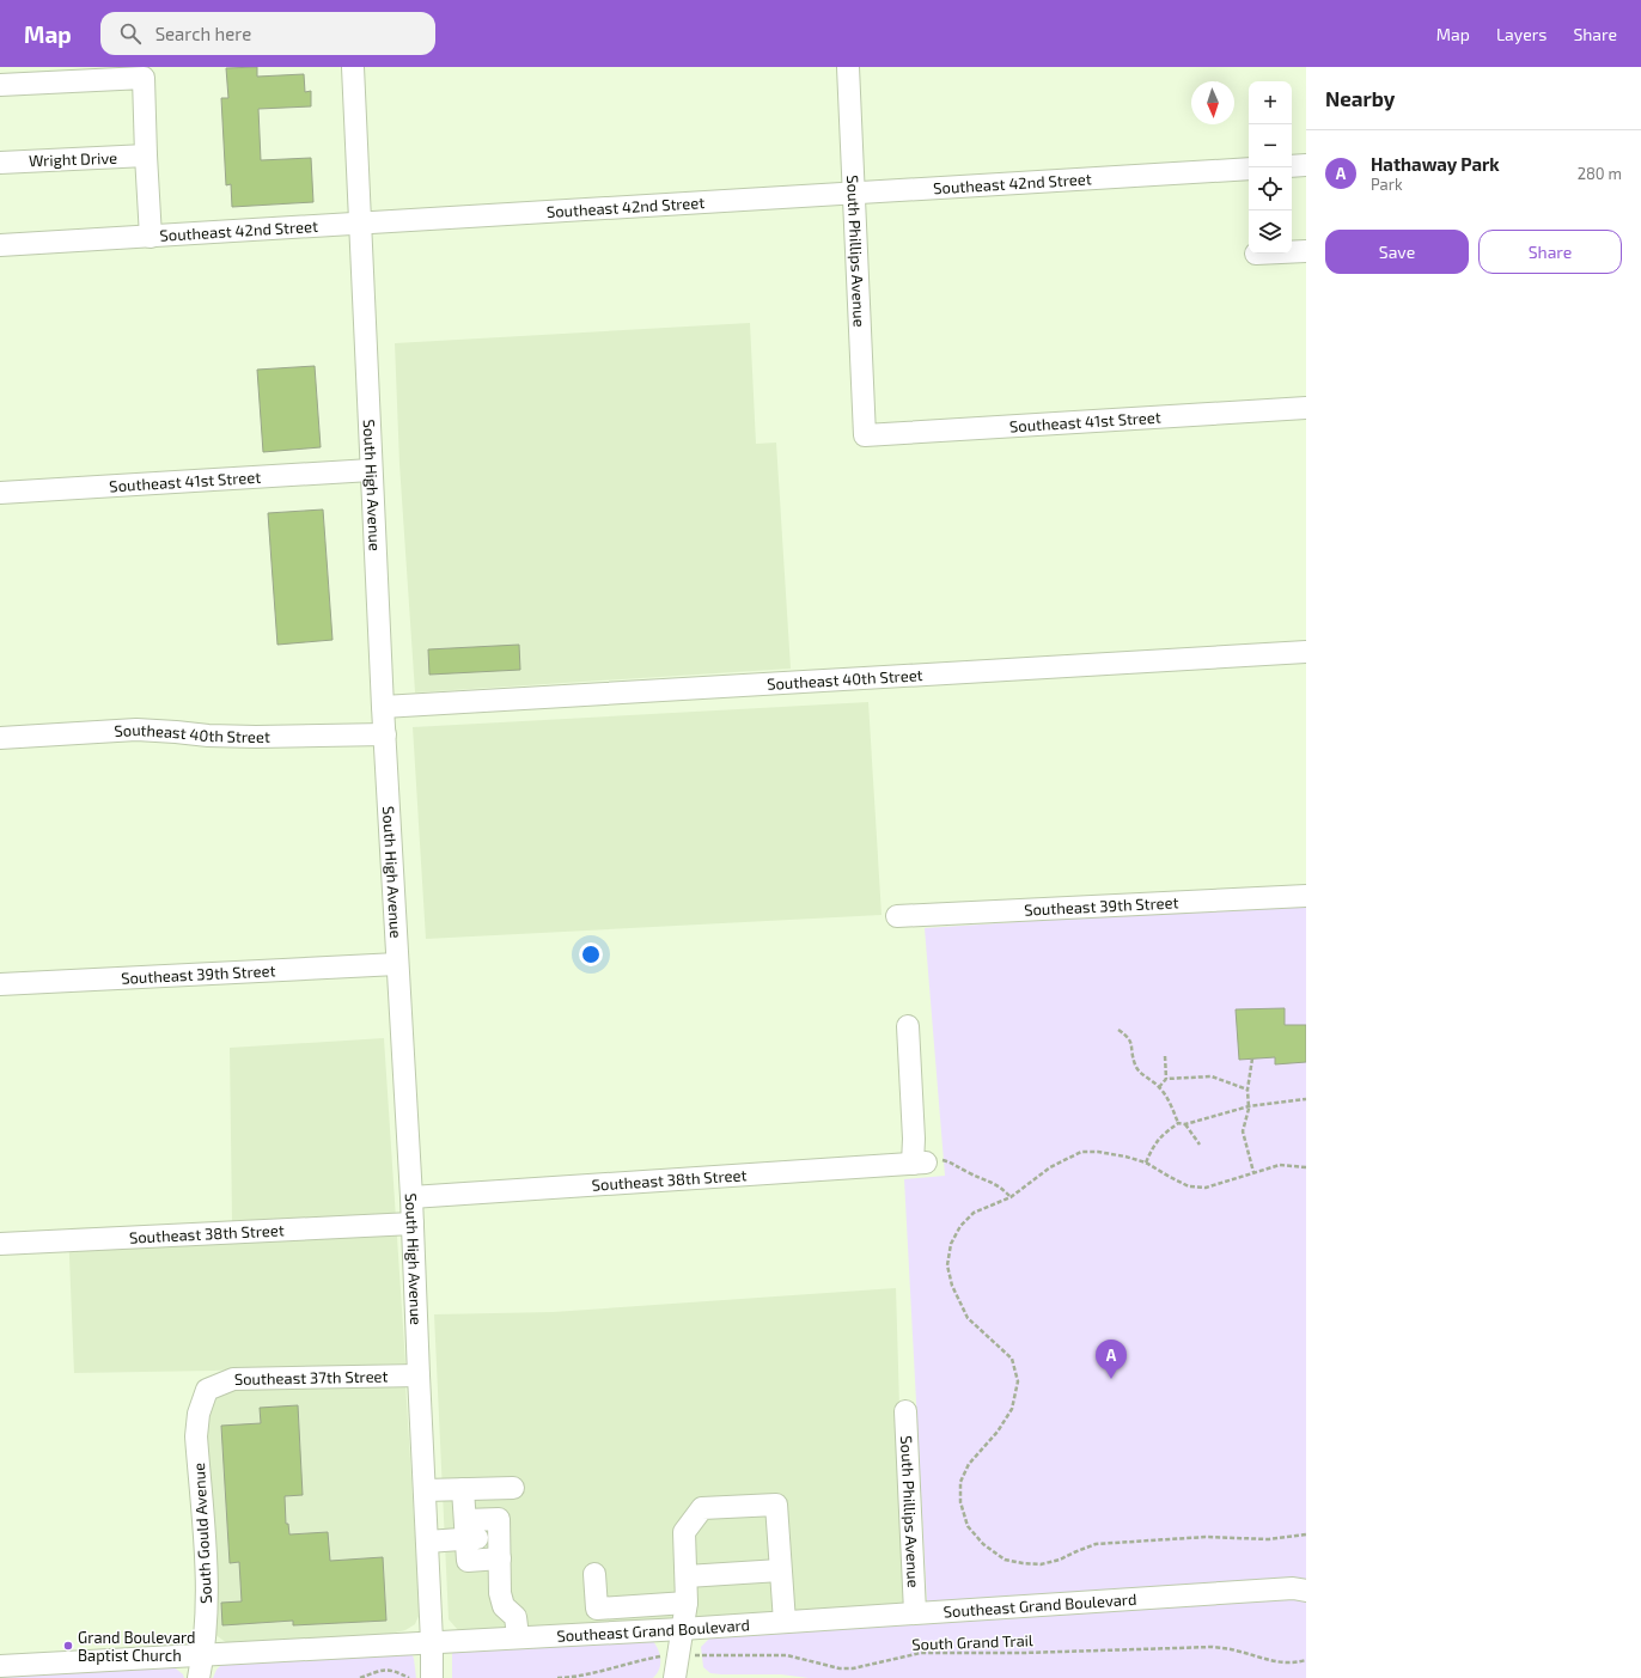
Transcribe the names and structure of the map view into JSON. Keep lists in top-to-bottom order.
{
  "streets": {
    "street": [
      "Wright Drive",
      "Southeast 42nd Street",
      "South Phillips Avenue",
      "Southeast 41st Street",
      "South High Avenue",
      "Southeast 40th Street",
      "Southeast 39th Street",
      "Southeast 38th Street",
      "Southeast 37th Street",
      "South Gould Avenue",
      "Southeast Grand Boulevard"
    ],
    "path": ["South Grand Trail"]
  },
  "crossings": [
    ["Southeast 42nd Street", "South Phillips Avenue"],
    ["Southeast 42nd Street", "South High Avenue"],
    ["South Phillips Avenue", "Southeast 41st Street"],
    ["South Phillips Avenue", "Southeast Grand Boulevard"],
    ["Southeast 41st Street", "South High Avenue"],
    ["South High Avenue", "Southeast 40th Street"],
    ["South High Avenue", "Southeast 39th Street"],
    ["South High Avenue", "Southeast 38th Street"],
    ["South High Avenue", "Southeast 37th Street"],
    ["South High Avenue", "Southeast Grand Boulevard"],
    ["Southeast 37th Street", "South Gould Avenue"],
    ["South Gould Avenue", "Southeast Grand Boulevard"]
  ],
  "places": ["Grand Boulevard Baptist Church"],
  "north": "bottom",
  "page": {
    "header": "Map",
    "search": "Search here",
    "nav": ["Map", "Layers", "Share"],
    "heading": "Nearby",
    "map_buttons": ["+", "−"],
    "list": [
      {
        "mark": "A",
        "name": "Hathaway Park",
        "note": "Park",
        "value": "280 m"
      }
    ],
    "buttons": ["Save", "Share"],
    "pins": "A"
  }
}
